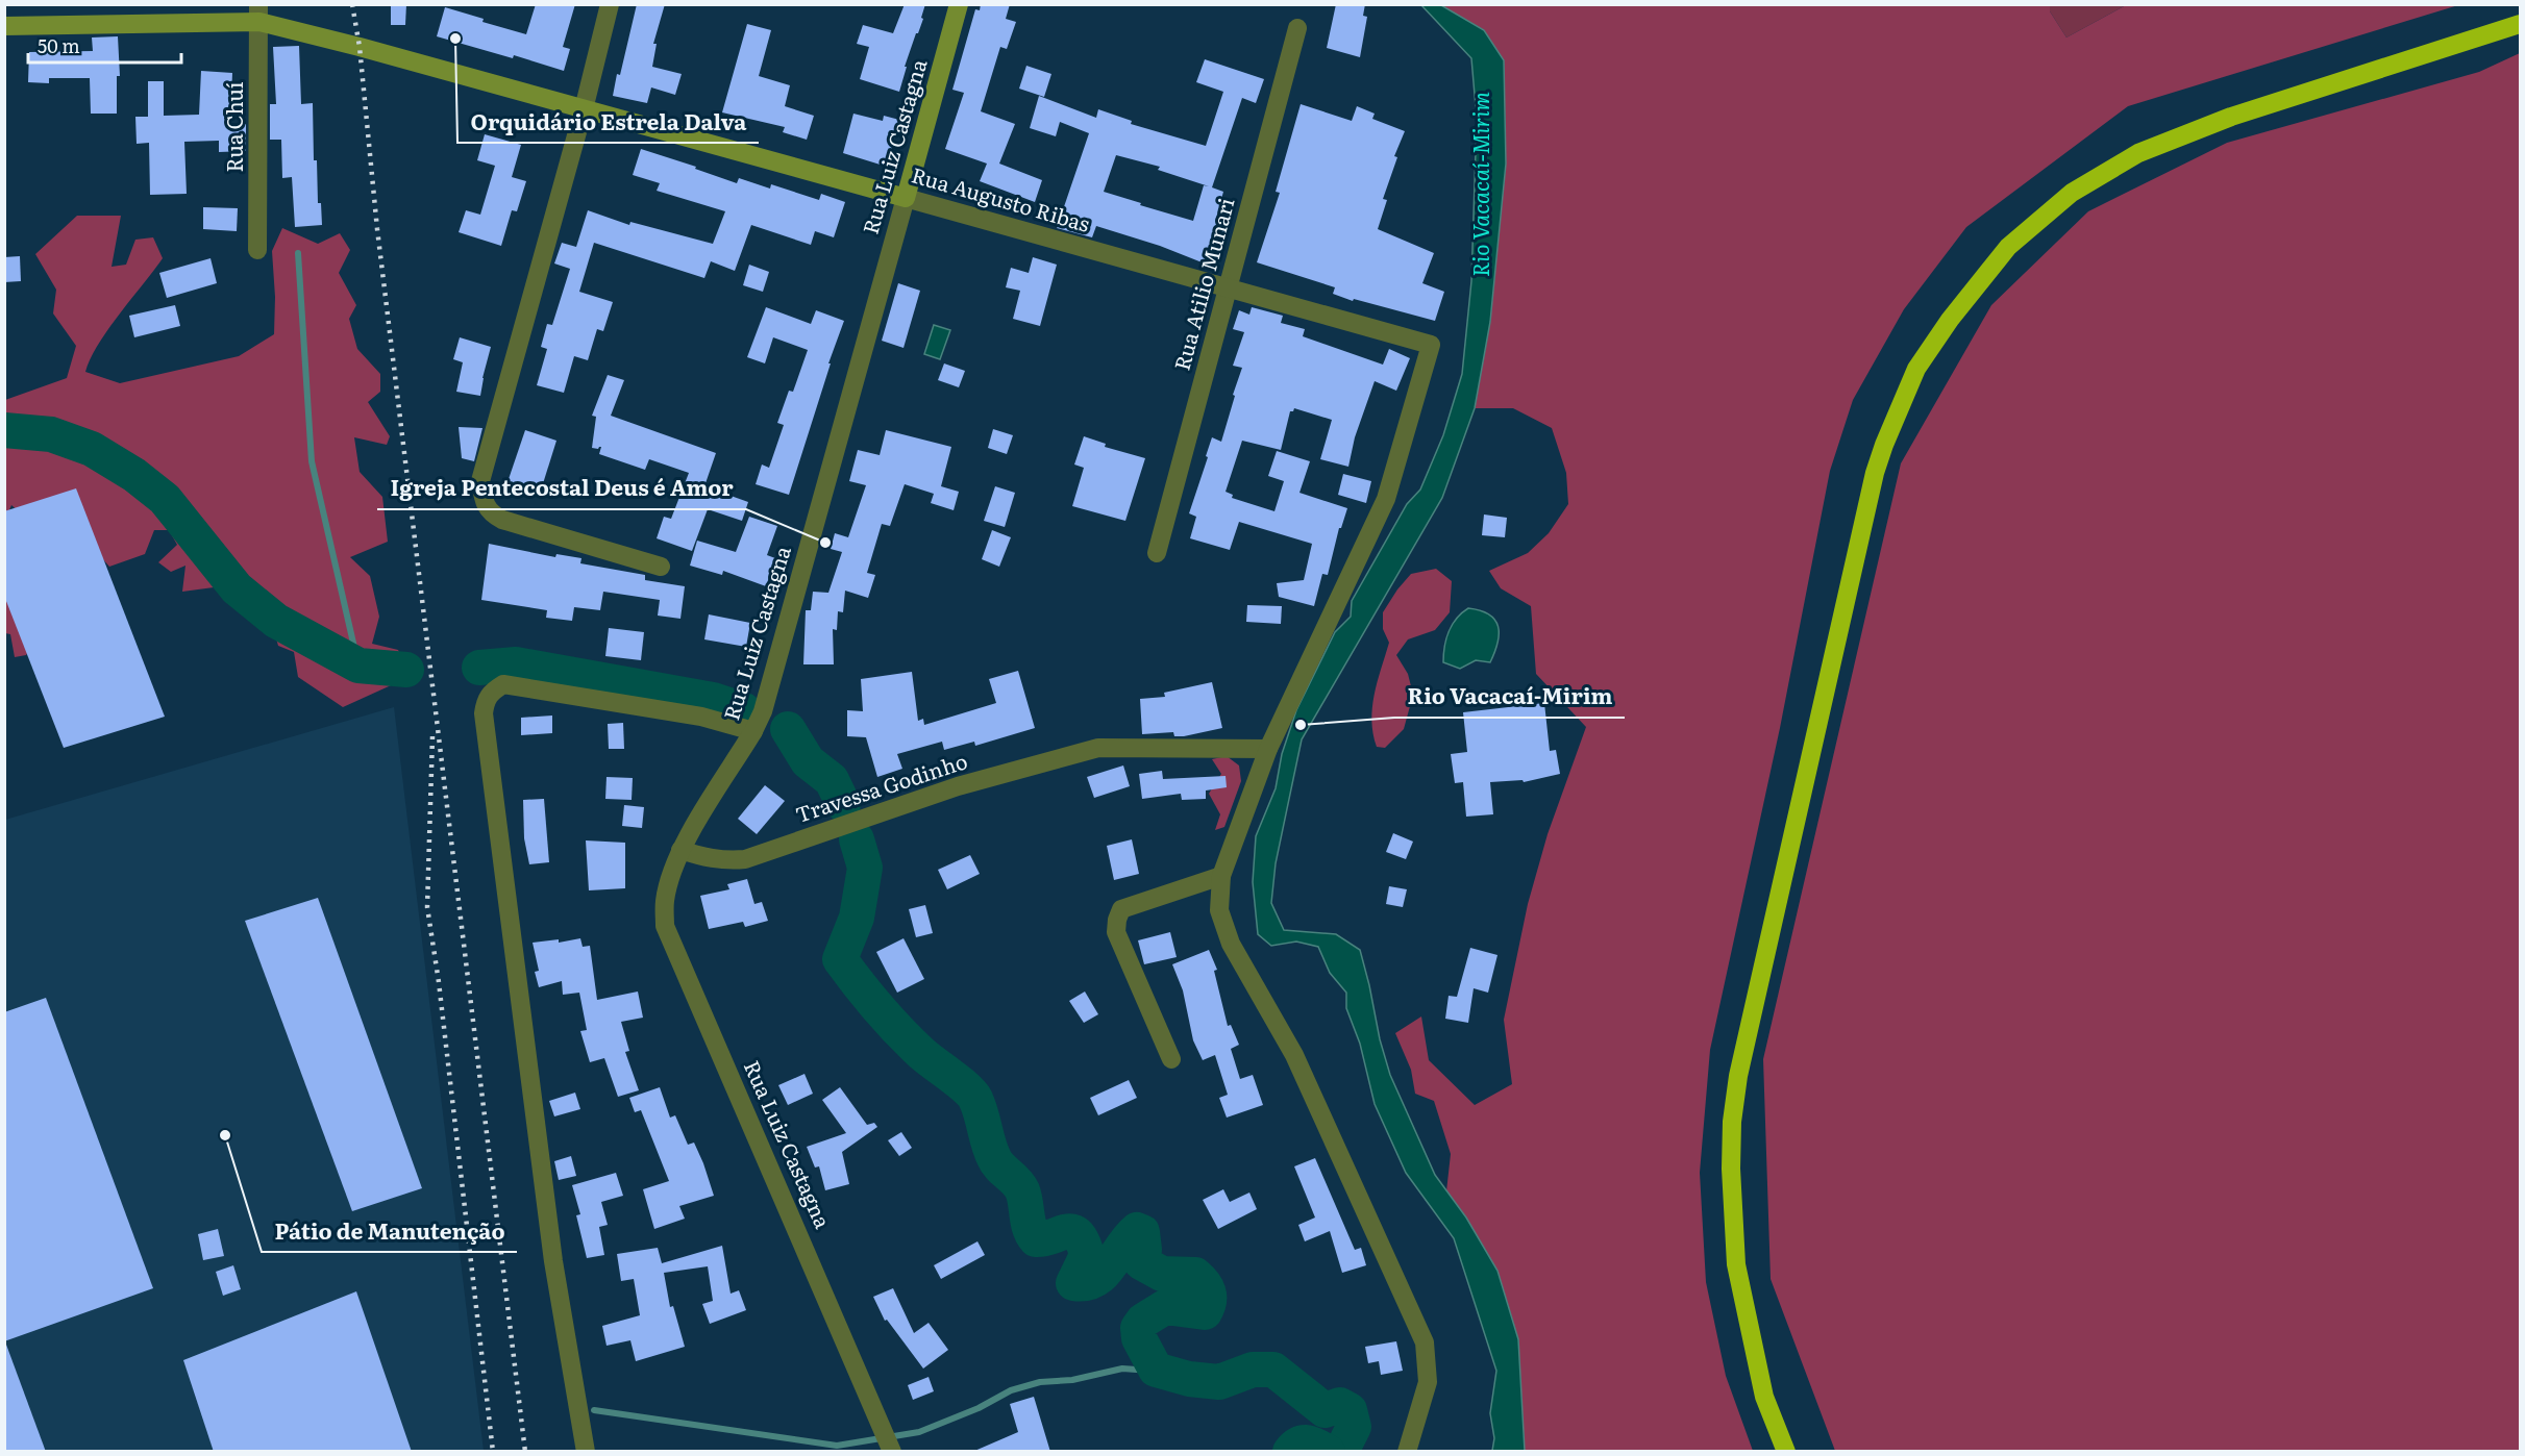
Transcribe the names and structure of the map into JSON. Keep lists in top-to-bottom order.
{
  "streets": {
    "street": [
      "Rua Chuí",
      "Rua Luiz Castagna",
      "Rua Augusto Ribas",
      "Rua Atilio Munari",
      "Travessa Godinho"
    ]
  },
  "crossings": [
    ["Rua Chuí", "Rua Augusto Ribas"],
    ["Rua Luiz Castagna", "Rua Augusto Ribas"],
    ["Rua Luiz Castagna", "Travessa Godinho"],
    ["Rua Augusto Ribas", "Rua Atilio Munari"],
    ["Rua Augusto Ribas", "Travessa Godinho"]
  ],
  "water": ["Rio Vacacaí-Mirim"],
  "places": [
    "Orquidário Estrela Dalva",
    "Igreja Pentecostal Deus é Amor",
    "Rio Vacacaí-Mirim",
    "Pátio de Manutenção"
  ],
  "scale_bar": "50 m"
}
